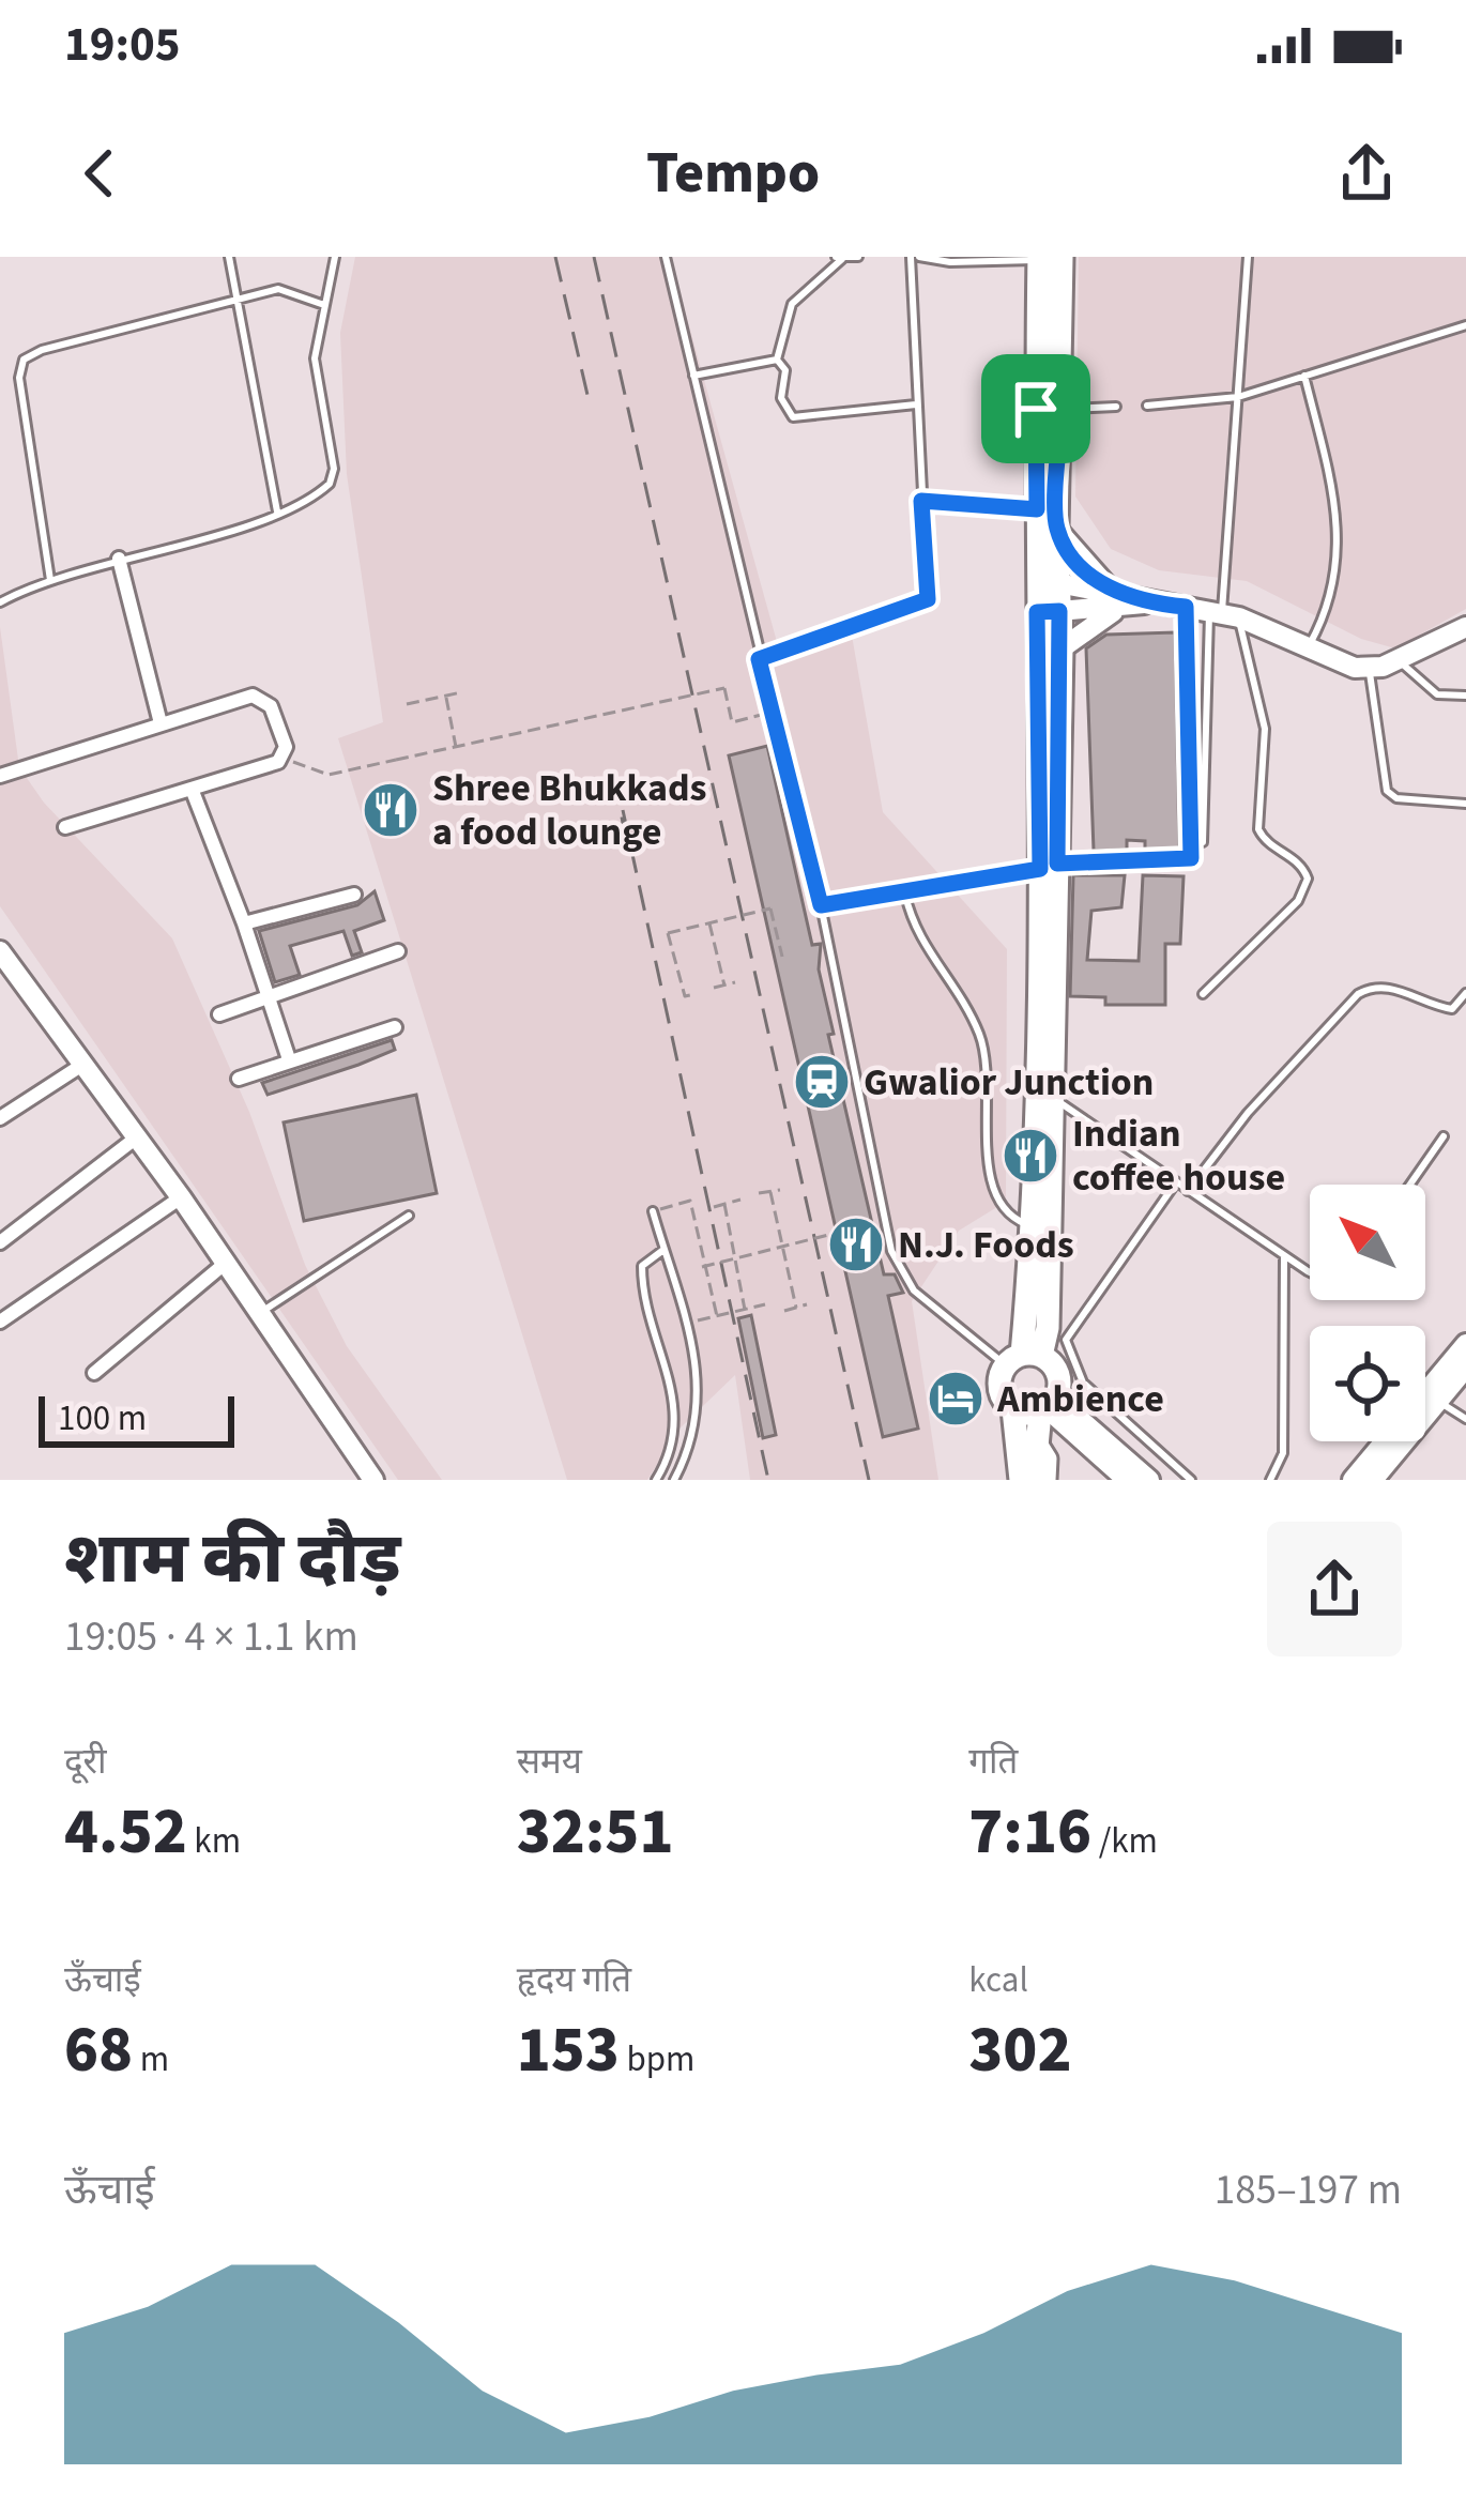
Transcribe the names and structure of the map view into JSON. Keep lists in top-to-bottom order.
{
  "places": {
    "restaurant": ["Shree Bhukkads a food lounge", "Indian coffee house", "N.J. Foods"],
    "station": ["Gwalior Junction"],
    "hotel": ["Ambience"]
  },
  "scale_bar": "100 m",
  "north": "top left",
  "page": {
    "status": "19:05",
    "header": "Tempo",
    "scale": "100 m",
    "heading": ["शाम की दौड़", "19:05 · 4 × 1.1 km"],
    "stats": [
      ["दूरी", "4.52 km"],
      ["समय", "32:51"],
      ["गति", "7:16 /km"],
      ["ऊँचाई", "68 m"],
      ["हृदय गति", "153 bpm"],
      ["kcal", "302"]
    ],
    "chart": ["ऊँचाई", "185–197 m"]
  }
}
